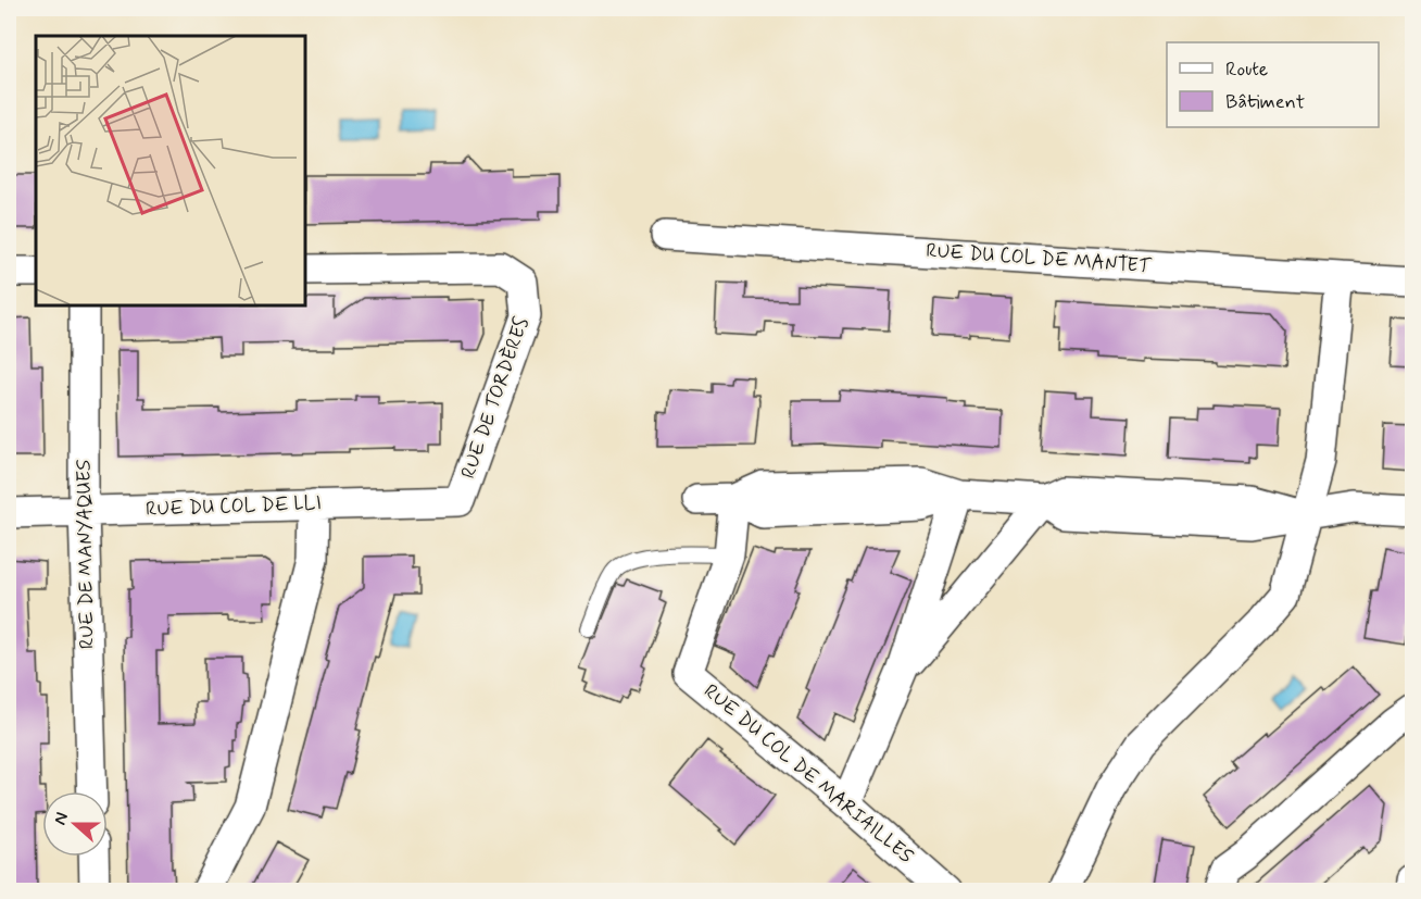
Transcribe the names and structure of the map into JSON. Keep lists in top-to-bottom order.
{
  "streets": {
    "street": [
      "RUE DU COL DE MANTET",
      "RUE DE TORDÈRES",
      "RUE DU COL DE LLI",
      "RUE DE MANYAQUES",
      "RUE DU COL DE MARIAILLES"
    ]
  },
  "crossings": [
    ["RUE DE TORDÈRES", "RUE DU COL DE LLI"],
    ["RUE DU COL DE LLI", "RUE DE MANYAQUES"]
  ],
  "legend": ["Route", "Bâtiment"],
  "north": "left"
}
